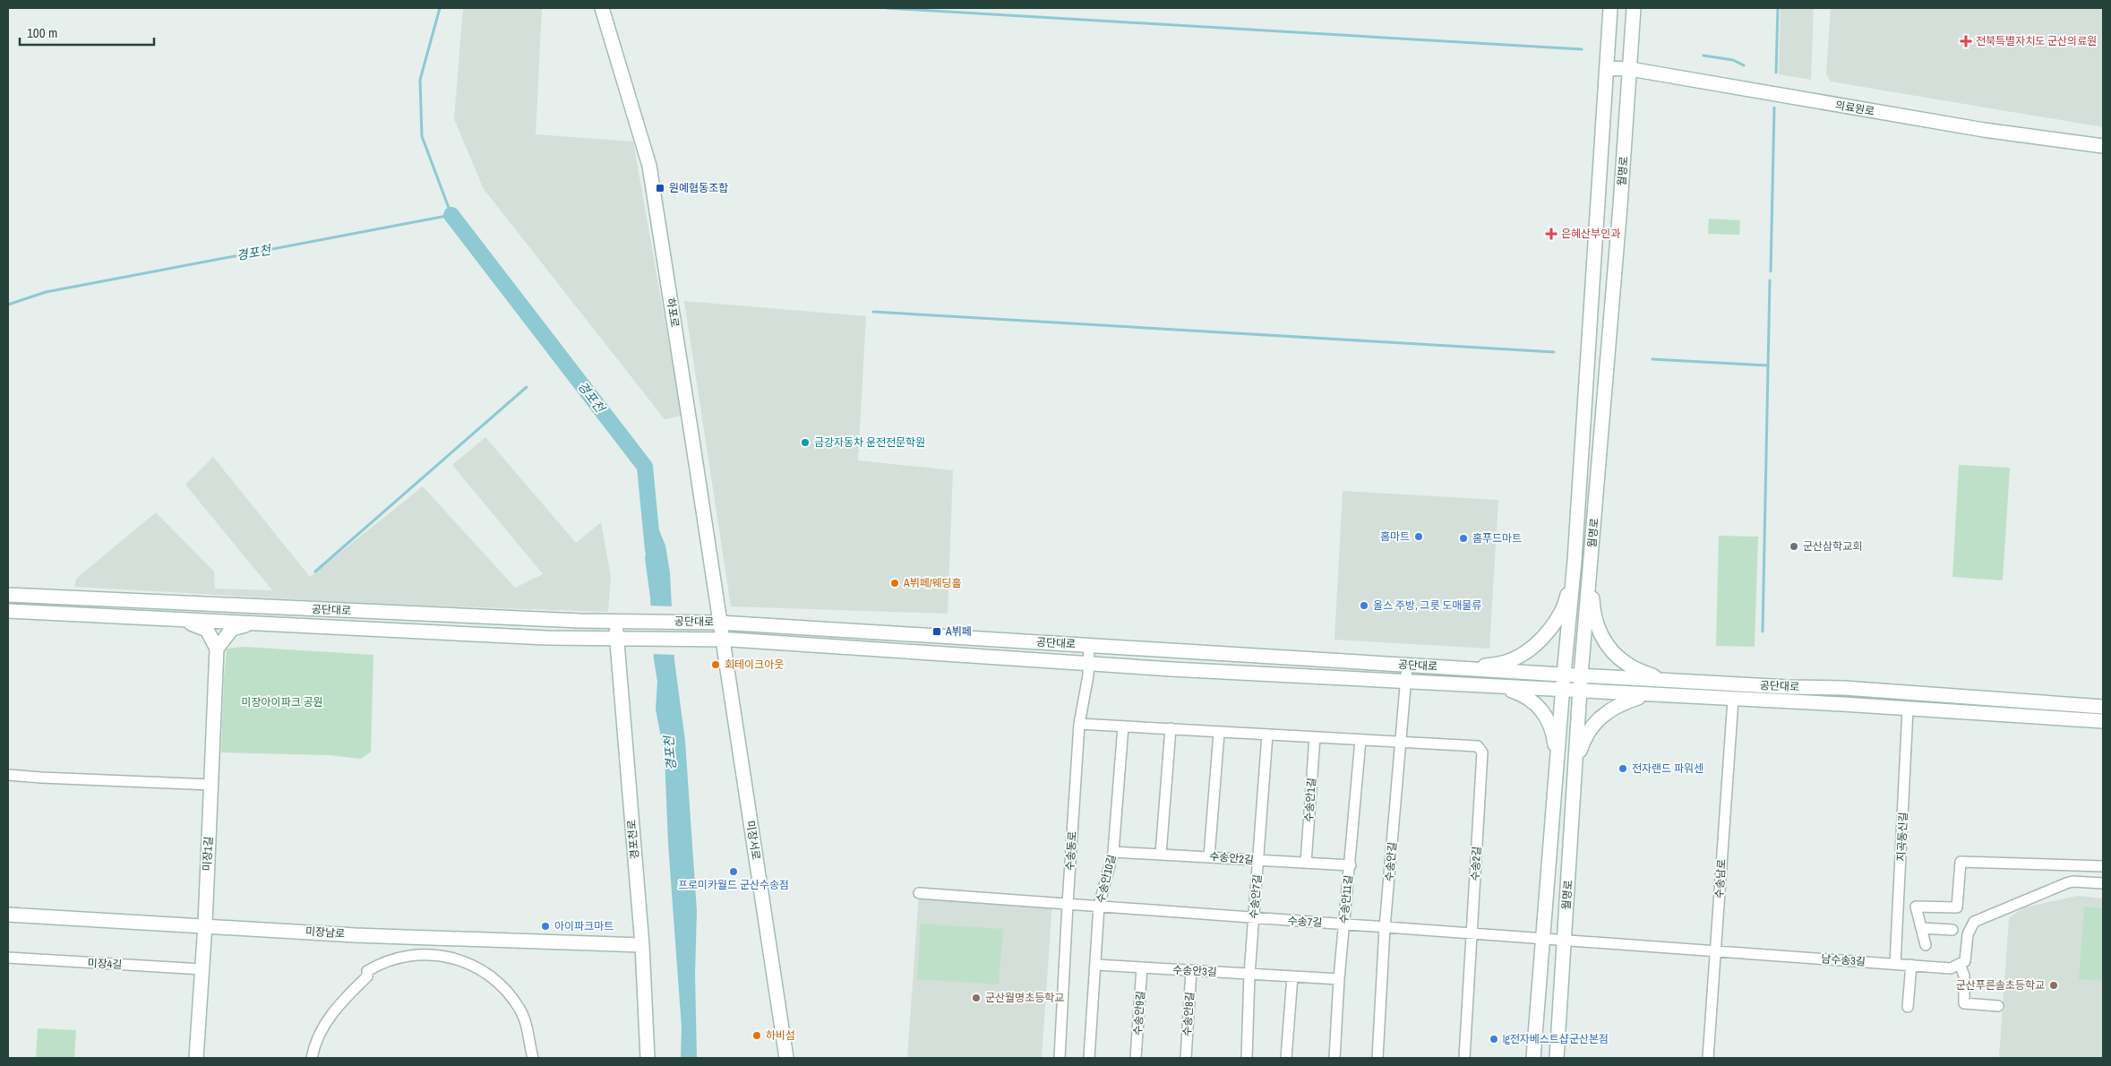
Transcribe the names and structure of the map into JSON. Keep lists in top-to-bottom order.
{
  "streets": {
    "street": [
      "의료원로",
      "월명로",
      "하포로",
      "공단대로",
      "수송안1길",
      "지곡동신길",
      "경포천로",
      "미장서로",
      "수송동로",
      "미장1길",
      "수송안2길",
      "수송안길",
      "수송2길",
      "수송안10길",
      "수송남로",
      "수송안7길",
      "수송안11길",
      "수송7길",
      "미장남로",
      "남수송3길",
      "미장4길",
      "수송안3길",
      "수송안9길",
      "수송안8길"
    ]
  },
  "crossings": [
    ["의료원로", "월명로"],
    ["월명로", "공단대로"],
    ["월명로", "수송7길"],
    ["월명로", "남수송3길"],
    ["하포로", "공단대로"],
    ["하포로", "미장서로"],
    ["공단대로", "지곡동신길"],
    ["공단대로", "경포천로"],
    ["공단대로", "미장서로"],
    ["공단대로", "수송동로"],
    ["공단대로", "수송안길"],
    ["공단대로", "수송남로"],
    ["수송안1길", "수송안2길"],
    ["지곡동신길", "남수송3길"],
    ["경포천로", "미장남로"],
    ["수송동로", "수송7길"],
    ["미장1길", "미장남로"],
    ["미장1길", "미장4길"],
    ["수송안2길", "수송안10길"],
    ["수송안2길", "수송안7길"],
    ["수송안2길", "수송안11길"],
    ["수송안길", "수송2길"],
    ["수송안길", "수송7길"],
    ["수송2길", "수송7길"],
    ["수송안10길", "수송7길"],
    ["수송안10길", "수송안3길"],
    ["수송남로", "남수송3길"],
    ["수송안7길", "수송7길"],
    ["수송안7길", "수송안3길"],
    ["수송안11길", "수송7길"],
    ["수송안11길", "수송안3길"],
    ["수송7길", "남수송3길"],
    ["수송안3길", "수송안9길"],
    ["수송안3길", "수송안8길"]
  ],
  "water": ["경포천"],
  "parks": ["미장아이파크 공원"],
  "places": {
    "health": ["전북특별자치도 군산의료원", "은혜산부인과"],
    "transit": ["원예협동조합", "A뷔페"],
    "other": [
      "금강자동차 운전전문학원",
      "홈마트",
      "홈푸드마트",
      "군산삼학교회",
      "A뷔페/웨딩홀",
      "올스 주방, 그릇 도매물류",
      "회테이크아웃",
      "전자랜드 파워센",
      "프로미카월드 군산수송점",
      "아이파크마트",
      "군산푸른솔초등학교",
      "군산월명초등학교",
      "하비섬",
      "lg전자베스트샵군산본점"
    ]
  },
  "scale_bar": "100 m"
}
